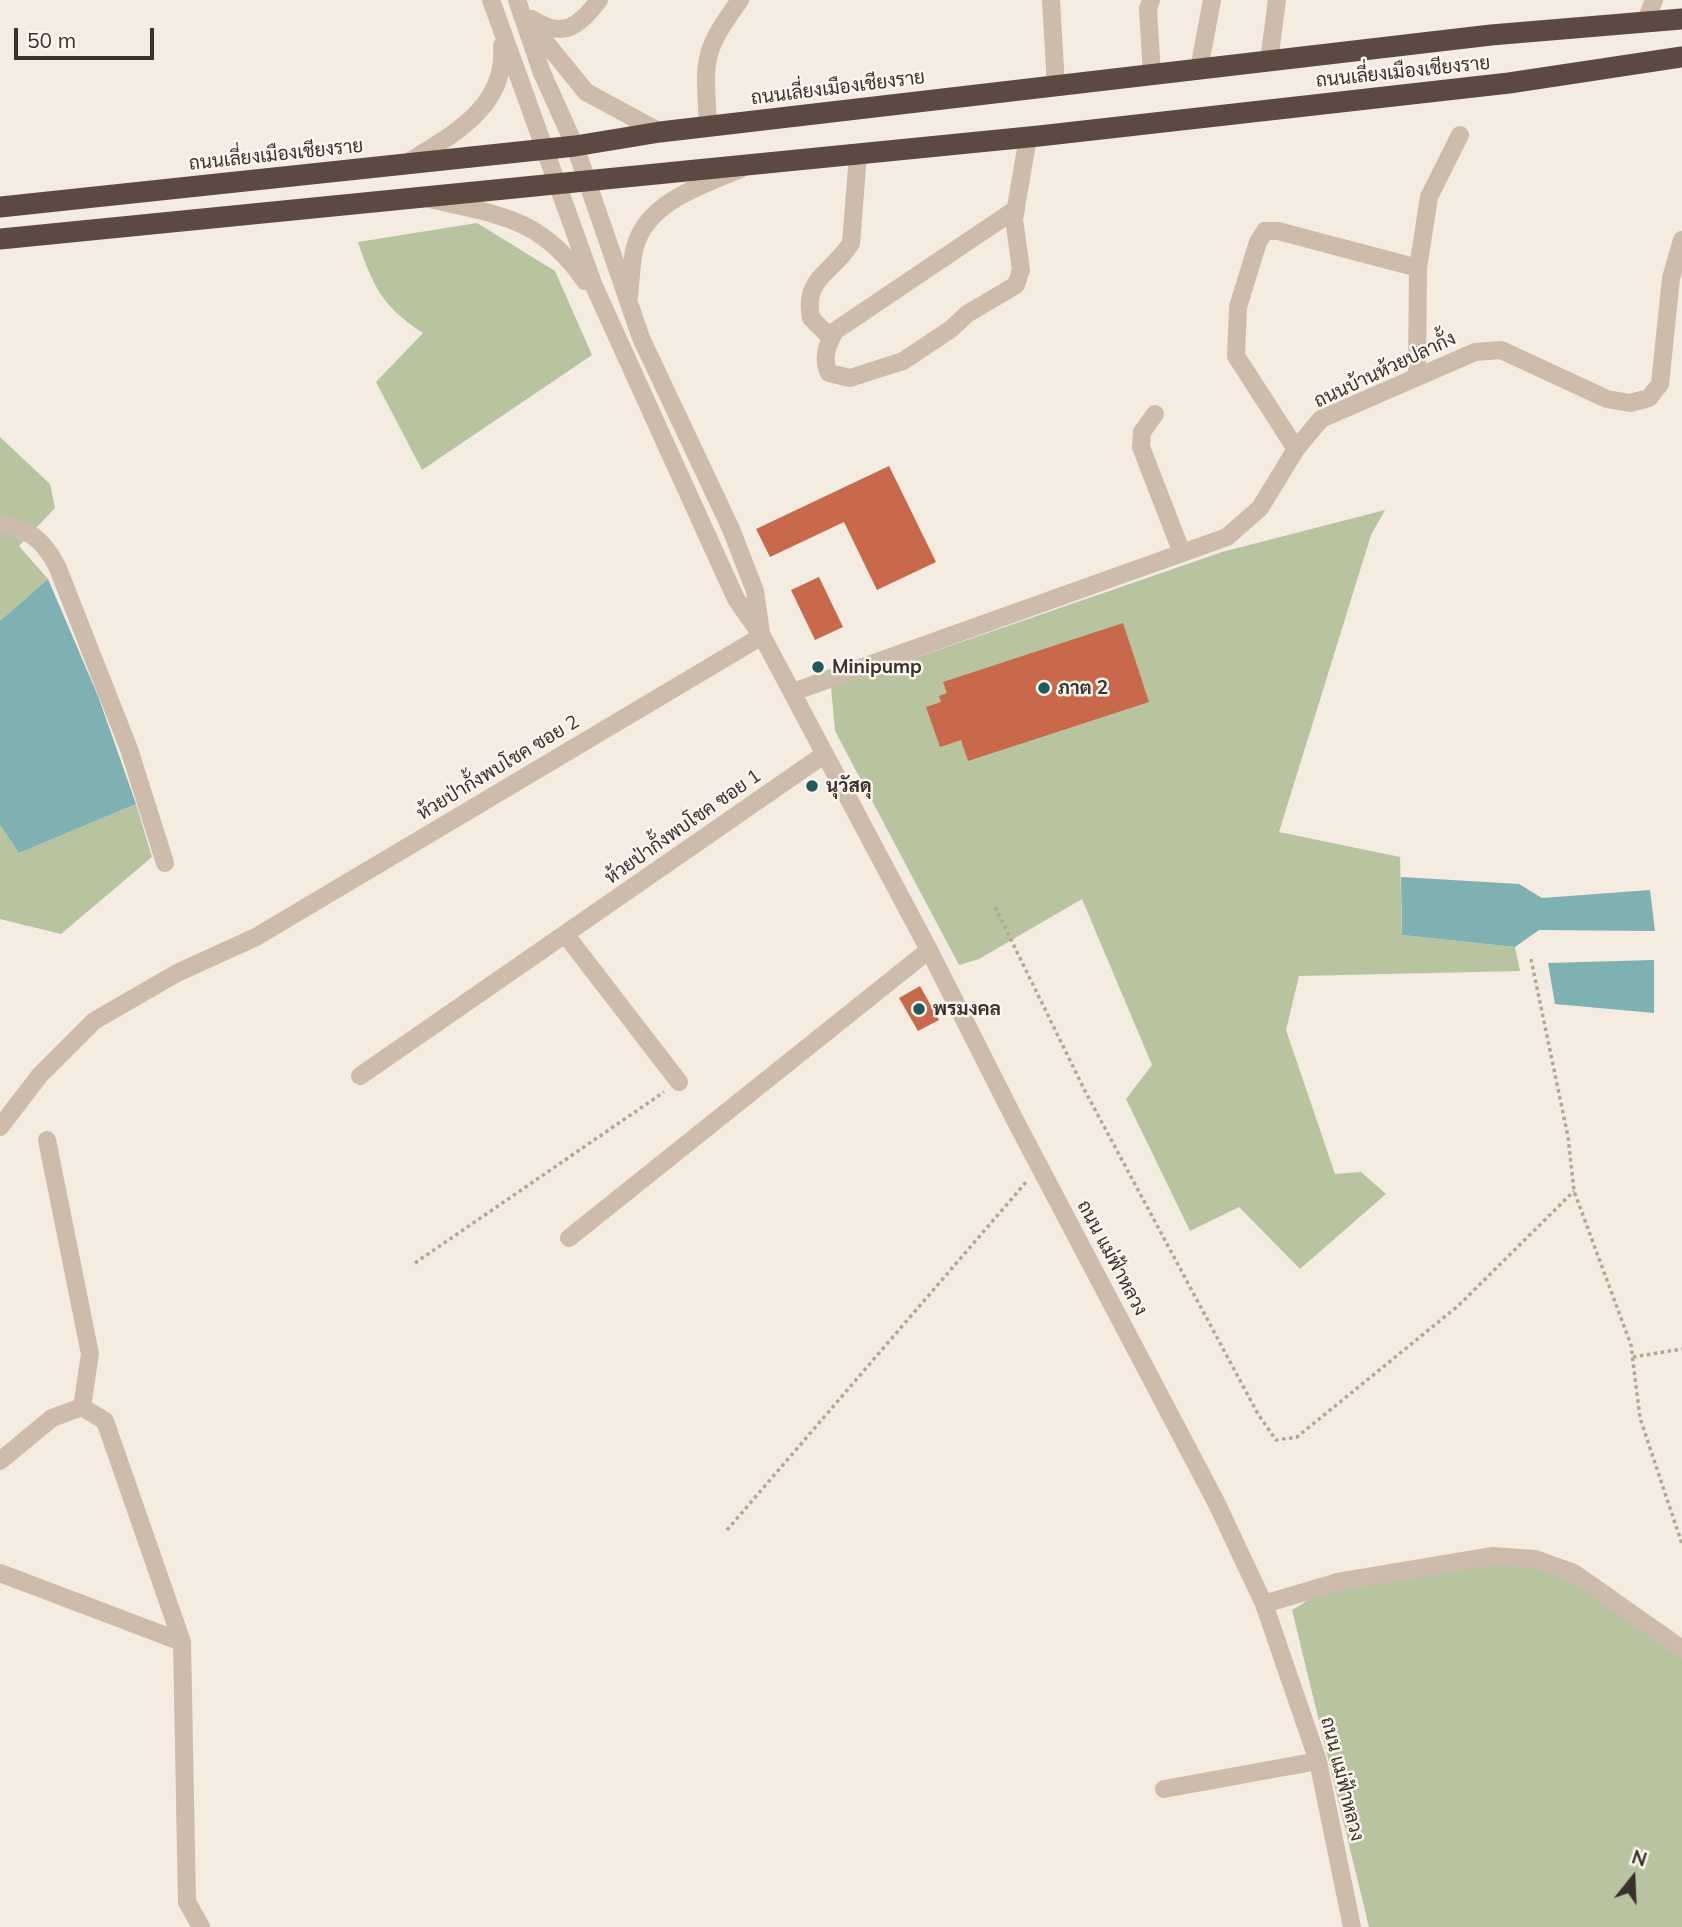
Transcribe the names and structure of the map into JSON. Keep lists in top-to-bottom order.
{
  "streets": {
    "highway": ["ถนนเลี่ยงเมืองเชียงราย"],
    "street": [
      "ถนนบ้านห้วยปลากั้ง",
      "ห้วยป่ากั้งพบโชค ซอย 2",
      "ห้วยป่ากั้งพบโชค ซอย 1",
      "ถนน แม่ฟ้าหลวง"
    ]
  },
  "crossings": [
    ["ถนนบ้านห้วยปลากั้ง", "ถนน แม่ฟ้าหลวง"],
    ["ห้วยป่ากั้งพบโชค ซอย 2", "ถนน แม่ฟ้าหลวง"],
    ["ห้วยป่ากั้งพบโชค ซอย 1", "ถนน แม่ฟ้าหลวง"]
  ],
  "places": [
    "Minipump",
    "ภาต 2",
    "นุวัสดุ",
    "พรมงคล"
  ],
  "scale_bar": "50 m",
  "north": "top"
}
